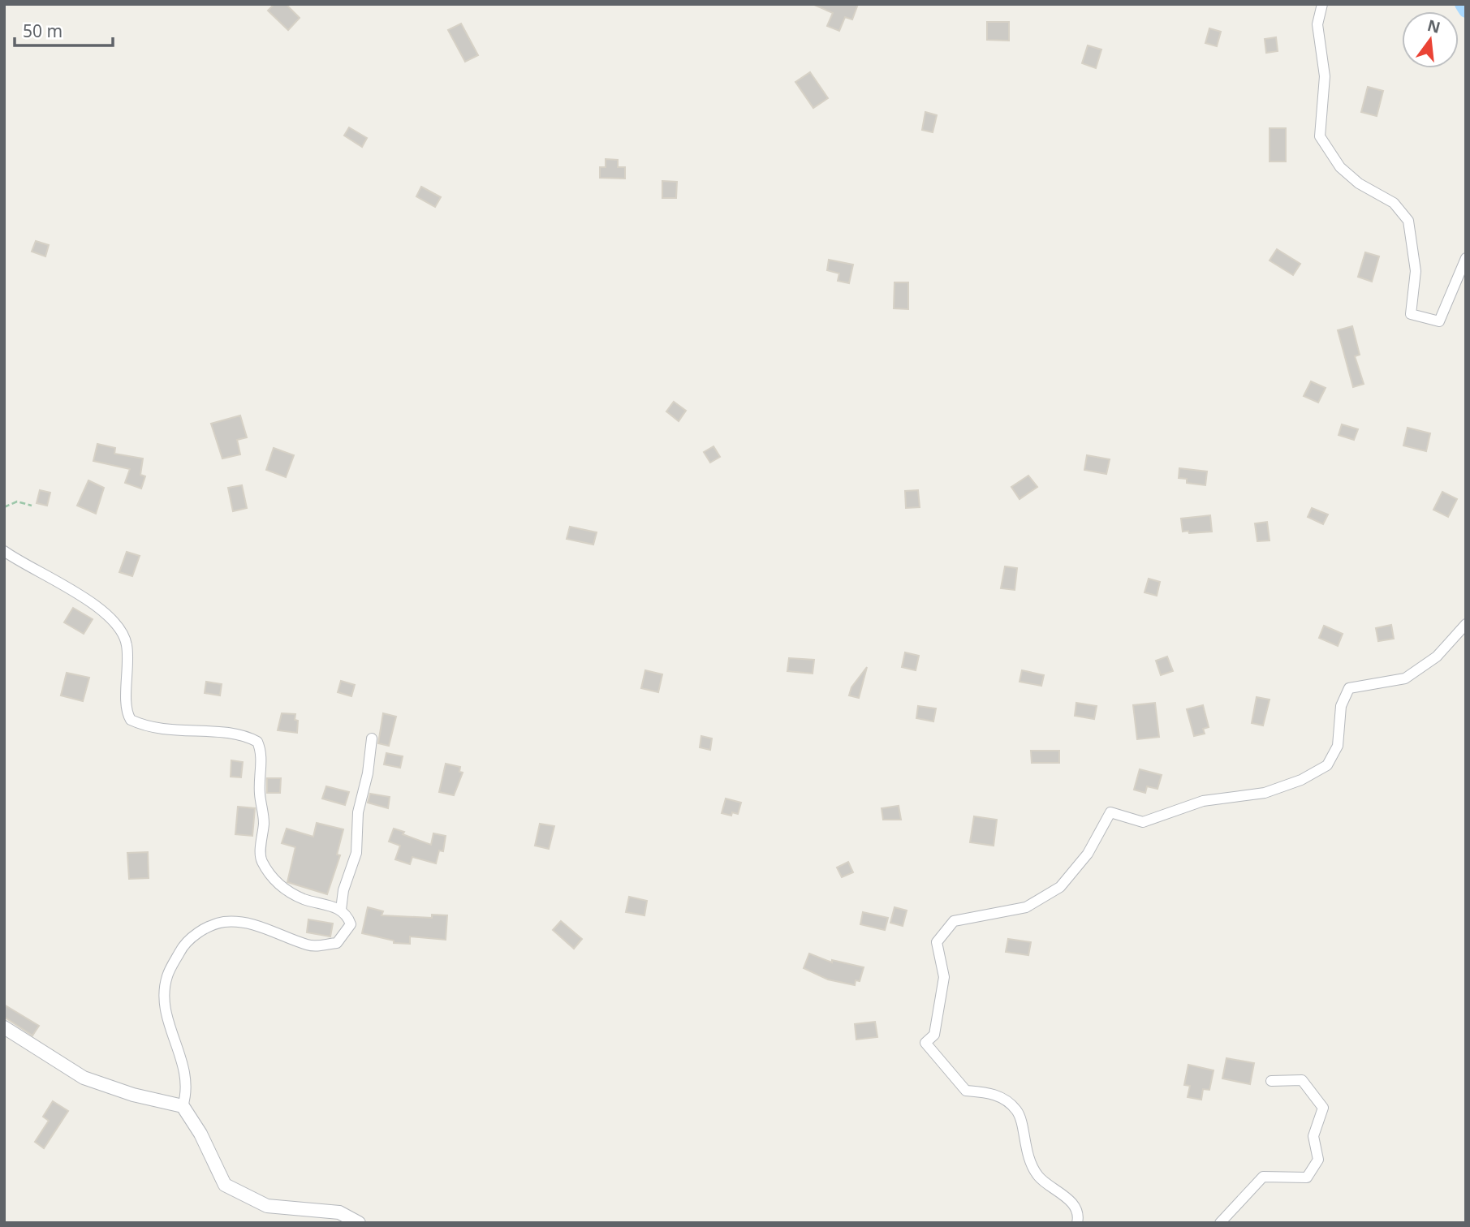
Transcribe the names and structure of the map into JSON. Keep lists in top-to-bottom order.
{
  "scale_bar": "50 m",
  "north": "top"
}
